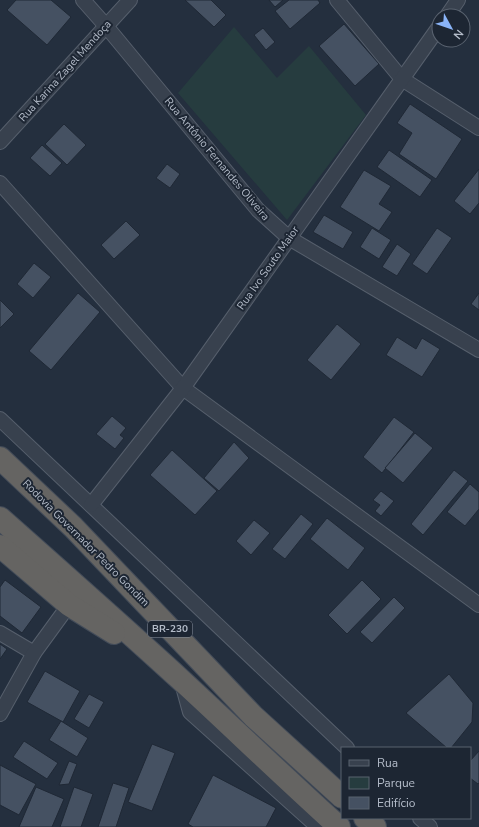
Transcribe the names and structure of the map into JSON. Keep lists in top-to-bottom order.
{
  "streets": {
    "highway": ["Rodovia Governador Pedro Gondim", "BR-230"],
    "street": ["Rua Karina Zagel Mendoça", "Rua Antônio Fernandes Oliveira", "Rua Ivo Souto Maior"]
  },
  "crossings": [
    ["Rua Karina Zagel Mendoça", "Rua Antônio Fernandes Oliveira"],
    ["Rua Antônio Fernandes Oliveira", "Rua Ivo Souto Maior"]
  ],
  "legend": ["Rua", "Parque", "Edifício"],
  "north": "bottom right"
}
